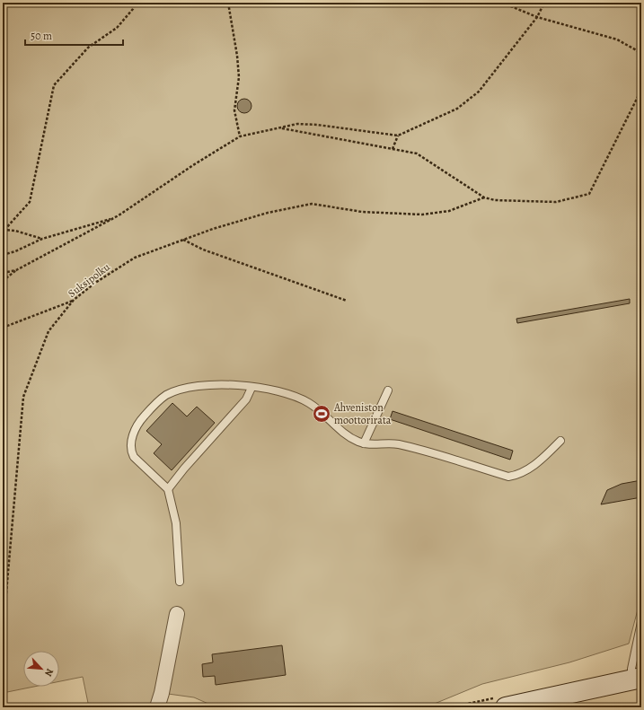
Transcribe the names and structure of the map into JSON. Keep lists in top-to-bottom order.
{
  "streets": {
    "path": ["Suksipolku"]
  },
  "places": {
    "sports": ["Ahveniston moottorirata"]
  },
  "scale_bar": "50 m",
  "north": "bottom right"
}
